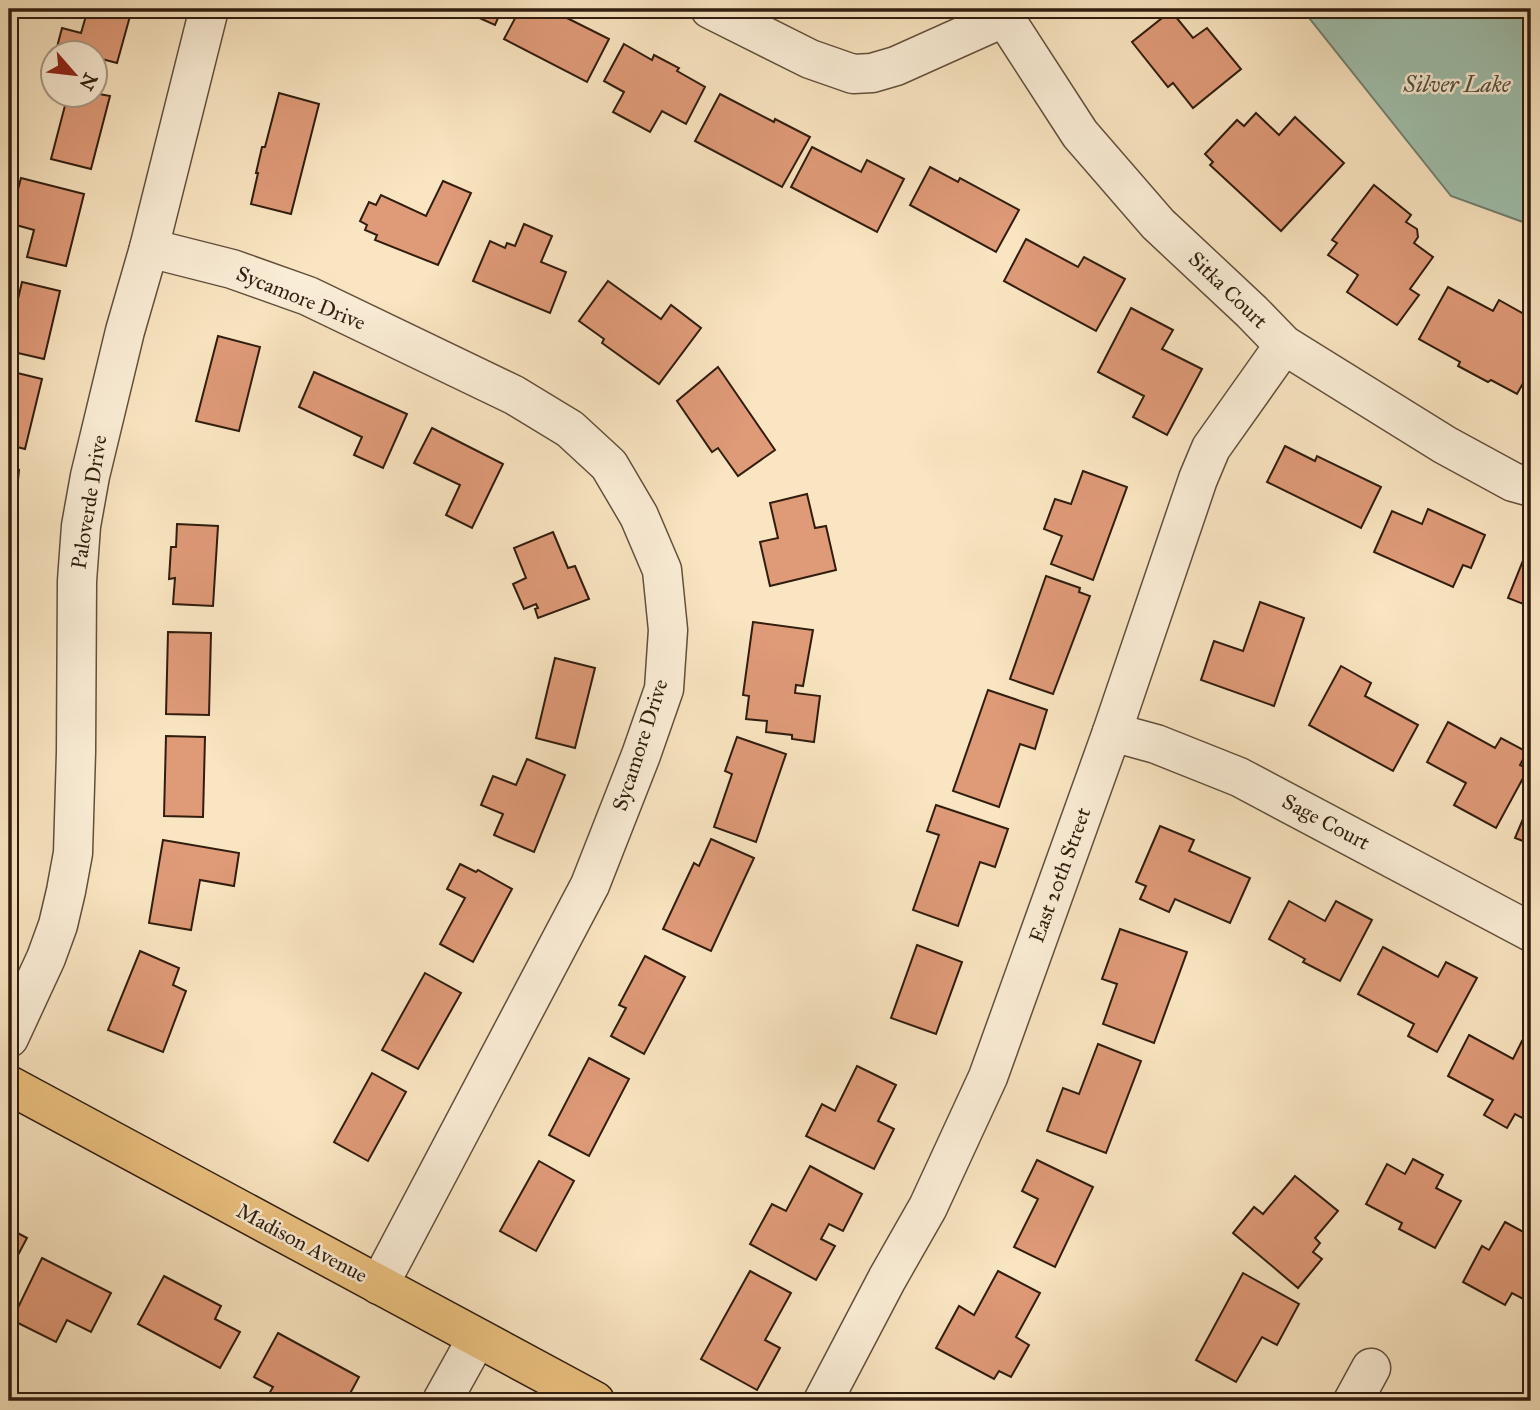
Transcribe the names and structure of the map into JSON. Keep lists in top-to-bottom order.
{
  "streets": {
    "main road": ["Madison Avenue"],
    "street": [
      "Sitka Court",
      "Sycamore Drive",
      "Paloverde Drive",
      "Sage Court",
      "East 20th Street"
    ]
  },
  "crossings": [
    ["Sitka Court", "East 20th Street"],
    ["Sycamore Drive", "Paloverde Drive"],
    ["Sycamore Drive", "Madison Avenue"],
    ["Sage Court", "East 20th Street"]
  ],
  "water": ["Silver Lake"],
  "north": "bottom right"
}
